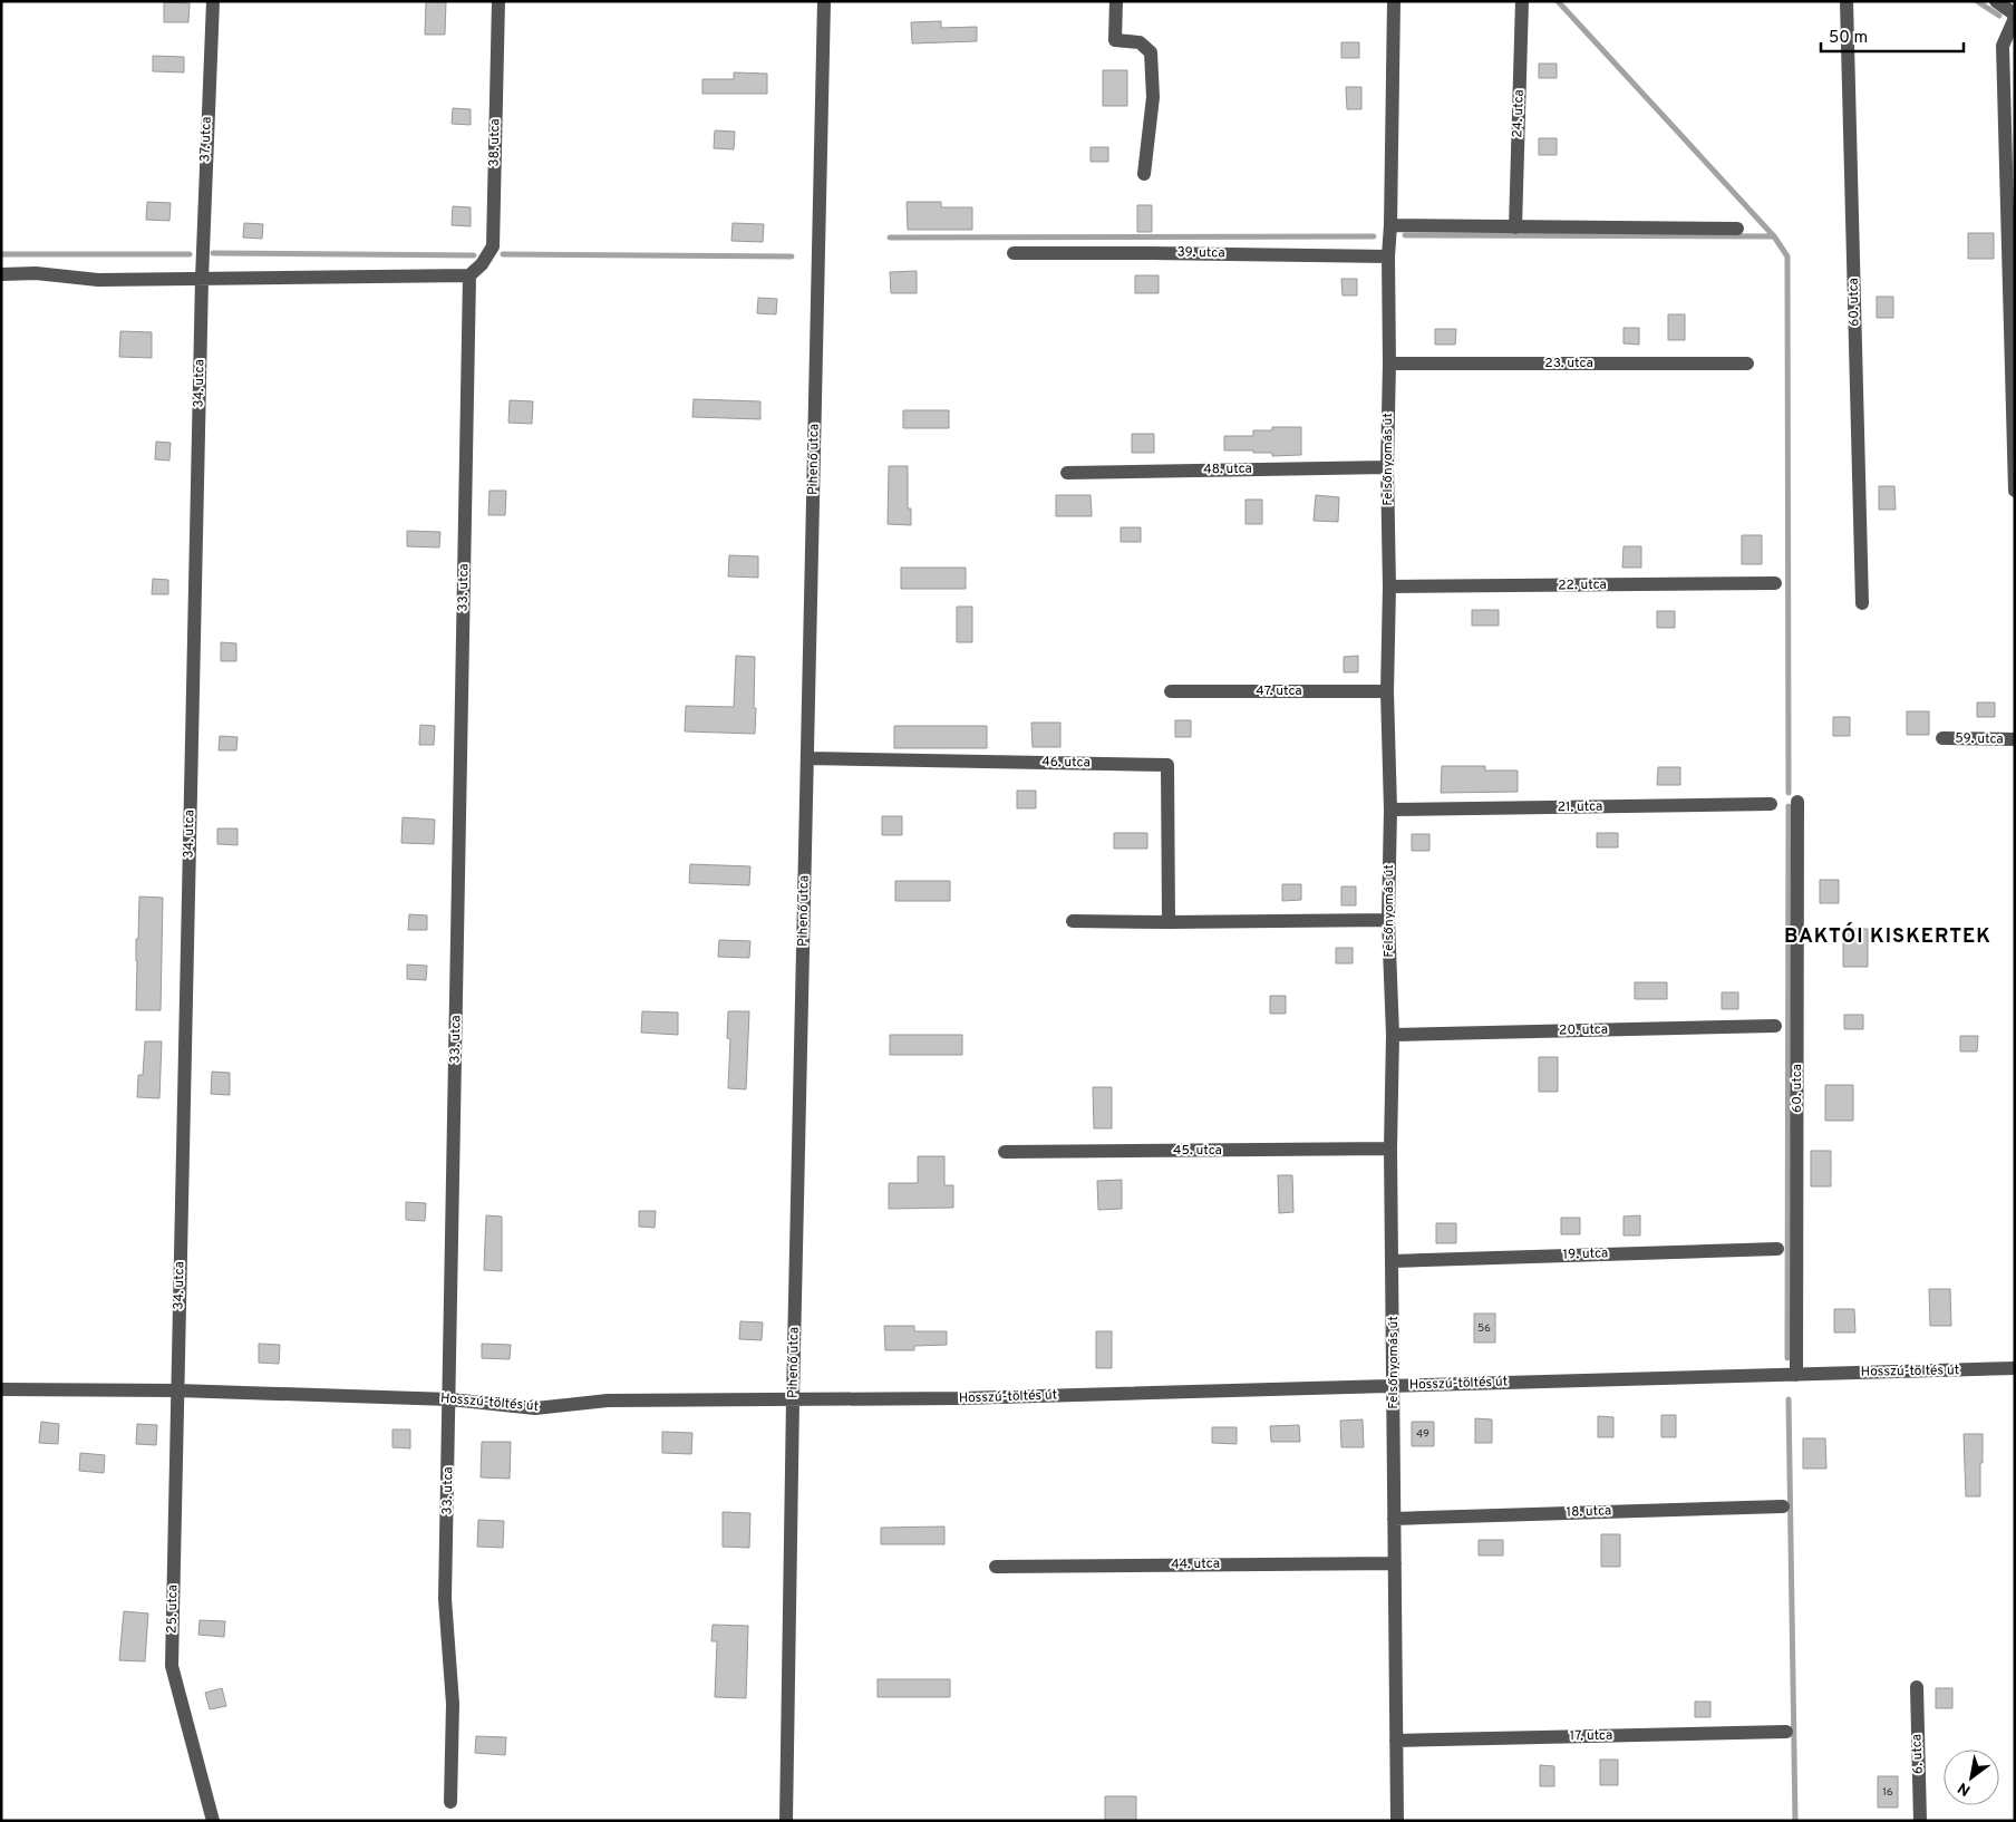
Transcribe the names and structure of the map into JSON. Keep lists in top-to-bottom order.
{
  "streets": {
    "street": [
      "24. utca",
      "37. utca",
      "38. utca",
      "39. utca",
      "60. utca",
      "23. utca",
      "34. utca",
      "Pihenő utca",
      "Felsőnyomás út",
      "48. utca",
      "22. utca",
      "33. utca",
      "47. utca",
      "59. utca",
      "46. utca",
      "21. utca",
      "20. utca",
      "45. utca",
      "19. utca",
      "Hosszú-töltés út",
      "18. utca",
      "44. utca",
      "25. utca",
      "17. utca",
      "6. utca"
    ]
  },
  "crossings": [
    ["37. utca", "34. utca"],
    ["38. utca", "33. utca"],
    ["39. utca", "Felsőnyomás út"],
    ["60. utca", "Hosszú-töltés út"],
    ["23. utca", "Felsőnyomás út"],
    ["34. utca", "Hosszú-töltés út"],
    ["34. utca", "25. utca"],
    ["Pihenő utca", "46. utca"],
    ["Pihenő utca", "Hosszú-töltés út"],
    ["Felsőnyomás út", "48. utca"],
    ["Felsőnyomás út", "22. utca"],
    ["Felsőnyomás út", "47. utca"],
    ["Felsőnyomás út", "21. utca"],
    ["Felsőnyomás út", "20. utca"],
    ["Felsőnyomás út", "45. utca"],
    ["Felsőnyomás út", "19. utca"],
    ["Felsőnyomás út", "Hosszú-töltés út"],
    ["Felsőnyomás út", "18. utca"],
    ["Felsőnyomás út", "44. utca"],
    ["Felsőnyomás út", "17. utca"],
    ["33. utca", "Hosszú-töltés út"],
    ["Hosszú-töltés út", "25. utca"]
  ],
  "districts": ["BAKTÓI KISKERTEK"],
  "house_numbers": ["56", "49", "16"],
  "scale_bar": "50 m",
  "north": "bottom left"
}
